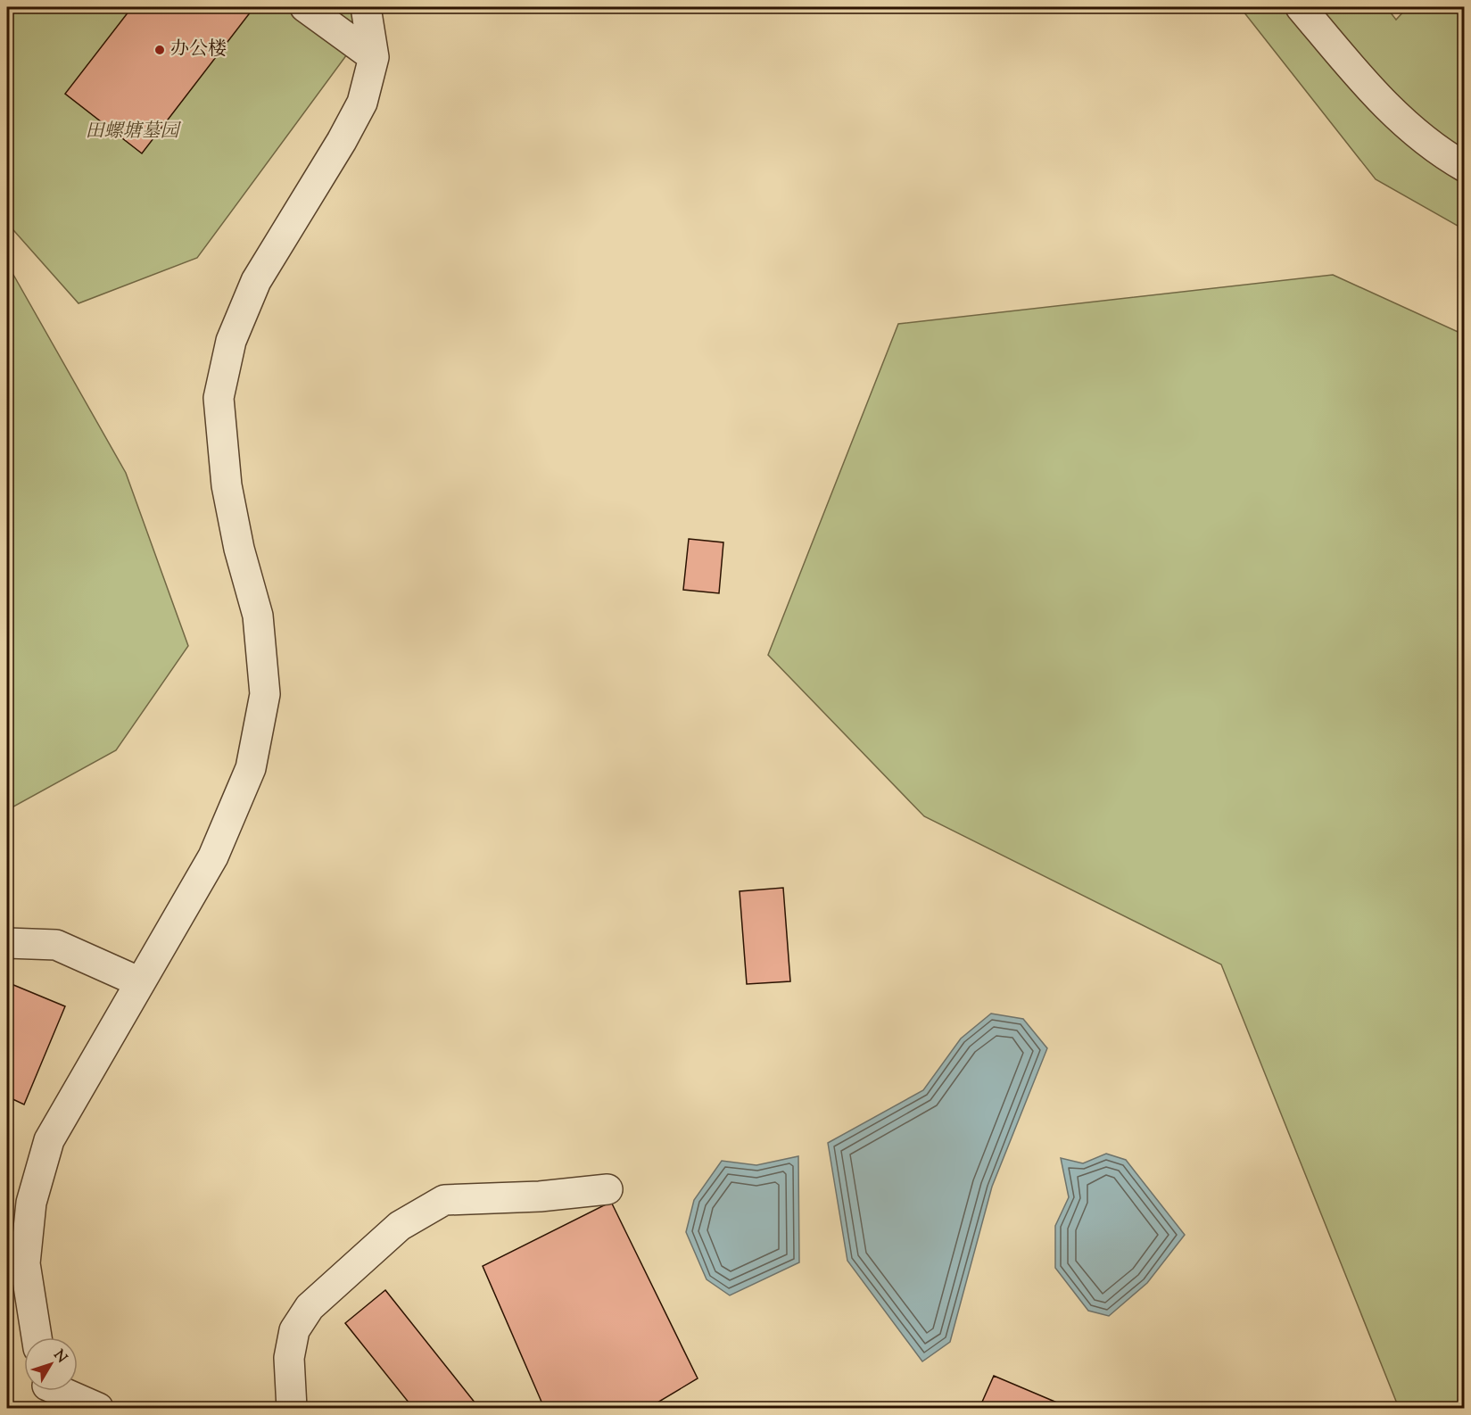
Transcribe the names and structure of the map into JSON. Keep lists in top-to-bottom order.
{
  "parks": ["田螺塘墓园"],
  "places": ["办公楼"],
  "north": "top right"
}
